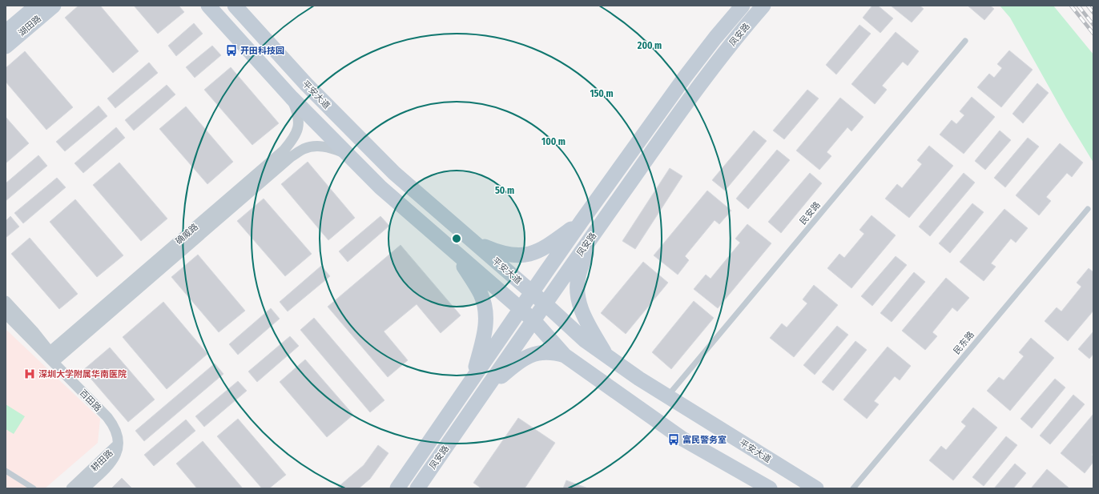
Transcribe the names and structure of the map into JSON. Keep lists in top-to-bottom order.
{
  "streets": {
    "street": [
      "湖田路",
      "凤安路",
      "平安大道",
      "确威路",
      "百田路",
      "耕田路"
    ],
    "lane": ["民安路", "民东路"]
  },
  "crossings": [
    ["凤安路", "平安大道"],
    ["平安大道", "民安路"],
    ["确威路", "百田路"],
    ["百田路", "耕田路"]
  ],
  "places": {
    "bus stop": ["开田科技园", "富民警务室"],
    "hospital": ["深圳大学附属华南医院"]
  },
  "rings": [
    "200 m",
    "150 m",
    "100 m",
    "50 m"
  ]
}
